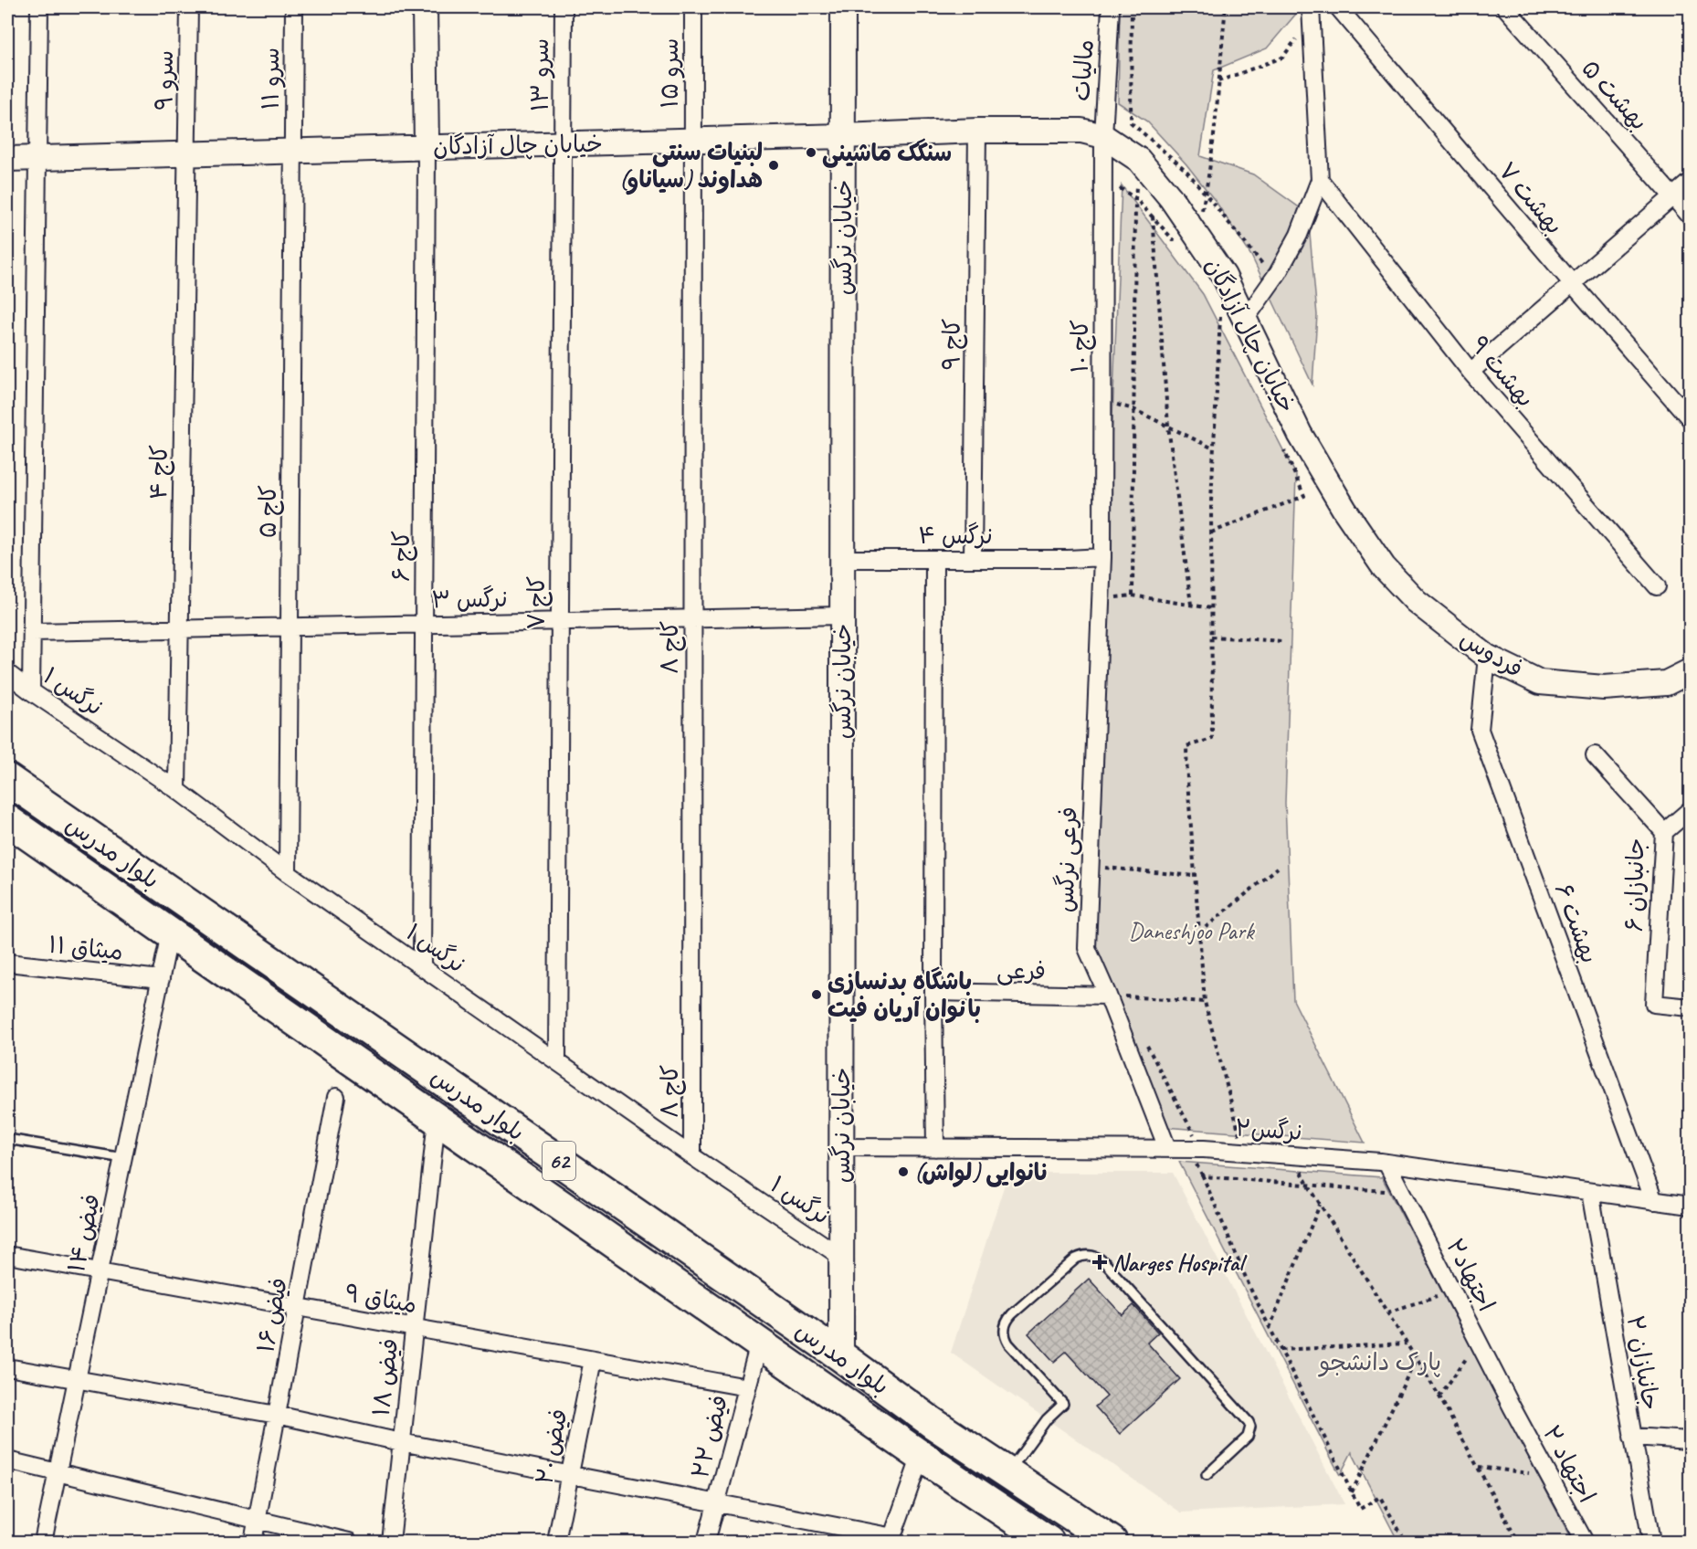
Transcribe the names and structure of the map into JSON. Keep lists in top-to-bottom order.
{
  "streets": {
    "highway": ["بلوار مدرس", "62"],
    "street": [
      "مالیات",
      "سرو ۱۵",
      "سرو ۱۳",
      "سرو ۱۱",
      "سرو ۹",
      "بهشت ۵",
      "خیابان چال آزادگان",
      "بهشت ۷",
      "خیابان نرگس",
      "کاج ۹",
      "کاج ۱۰",
      "بهشت ۹",
      "کاج ۴",
      "کاج ۵",
      "نرگس ۴",
      "کاج ۶",
      "نرگس ۳",
      "کاج ۷",
      "کاج ۸",
      "فردوس",
      "نرگس ۱",
      "فرعی نرگس",
      "جانبازان ۶",
      "بهشت ۶",
      "میثاق ۱۱",
      "فرعی",
      "نرگس۲",
      "فیض ۱۴",
      "اجتهاد۲",
      "میثاق ۹",
      "فیض ۱۶",
      "جانبازان ۲",
      "فیض ۱۸",
      "فیض ۲۲",
      "فیض ۲۰",
      "اجتهاد ۲"
    ]
  },
  "crossings": [
    ["مالیات", "خیابان چال آزادگان"],
    ["مالیات", "کاج ۱۰"],
    ["سرو ۱۵", "خیابان چال آزادگان"],
    ["سرو ۱۵", "کاج ۸"],
    ["سرو ۱۳", "خیابان چال آزادگان"],
    ["سرو ۱۳", "کاج ۷"],
    ["سرو ۱۱", "خیابان چال آزادگان"],
    ["سرو ۱۱", "کاج ۵"],
    ["سرو ۹", "خیابان چال آزادگان"],
    ["سرو ۹", "کاج ۴"],
    ["خیابان چال آزادگان", "خیابان نرگس"],
    ["خیابان چال آزادگان", "کاج ۹"],
    ["خیابان چال آزادگان", "کاج ۱۰"],
    ["خیابان چال آزادگان", "کاج ۴"],
    ["خیابان چال آزادگان", "کاج ۵"],
    ["خیابان چال آزادگان", "کاج ۶"],
    ["خیابان چال آزادگان", "کاج ۷"],
    ["خیابان چال آزادگان", "کاج ۸"],
    ["خیابان چال آزادگان", "فردوس"],
    ["خیابان نرگس", "نرگس ۴"],
    ["خیابان نرگس", "نرگس ۳"],
    ["خیابان نرگس", "نرگس ۱"],
    ["خیابان نرگس", "بلوار مدرس"],
    ["خیابان نرگس", "نرگس۲"],
    ["کاج ۹", "نرگس ۴"],
    ["کاج ۱۰", "نرگس ۴"],
    ["کاج ۱۰", "فرعی نرگس"],
    ["کاج ۴", "نرگس ۳"],
    ["کاج ۴", "نرگس ۱"],
    ["کاج ۵", "نرگس ۳"],
    ["کاج ۵", "نرگس ۱"],
    ["نرگس ۴", "فرعی نرگس"],
    ["کاج ۶", "نرگس ۳"],
    ["کاج ۶", "نرگس ۱"],
    ["نرگس ۳", "کاج ۷"],
    ["نرگس ۳", "کاج ۸"],
    ["کاج ۷", "نرگس ۱"],
    ["کاج ۸", "نرگس ۱"],
    ["فردوس", "بهشت ۶"],
    ["بلوار مدرس", "فیض ۱۴"],
    ["بلوار مدرس", "فیض ۱۸"],
    ["بلوار مدرس", "فیض ۲۲"],
    ["فرعی نرگس", "فرعی"],
    ["فرعی نرگس", "نرگس۲"],
    ["بهشت ۶", "نرگس۲"],
    ["میثاق ۱۱", "فیض ۱۴"],
    ["نرگس۲", "اجتهاد۲"],
    ["نرگس۲", "جانبازان ۲"],
    ["فیض ۱۴", "میثاق ۹"],
    ["اجتهاد۲", "اجتهاد ۲"],
    ["میثاق ۹", "فیض ۱۶"],
    ["میثاق ۹", "فیض ۱۸"],
    ["میثاق ۹", "فیض ۲۲"],
    ["میثاق ۹", "فیض ۲۰"]
  ],
  "parks": ["Daneshjoo Park", "پارک دانشجو"],
  "places": {
    "other": [
      "سنگک ماشینی",
      "لبنیات سنتی هداوند (سیاناو)",
      "باشگاه بدنسازی بانوان آریان فیت",
      "نانوایی (لواش)"
    ],
    "health": ["Narges Hospital"]
  }
}
